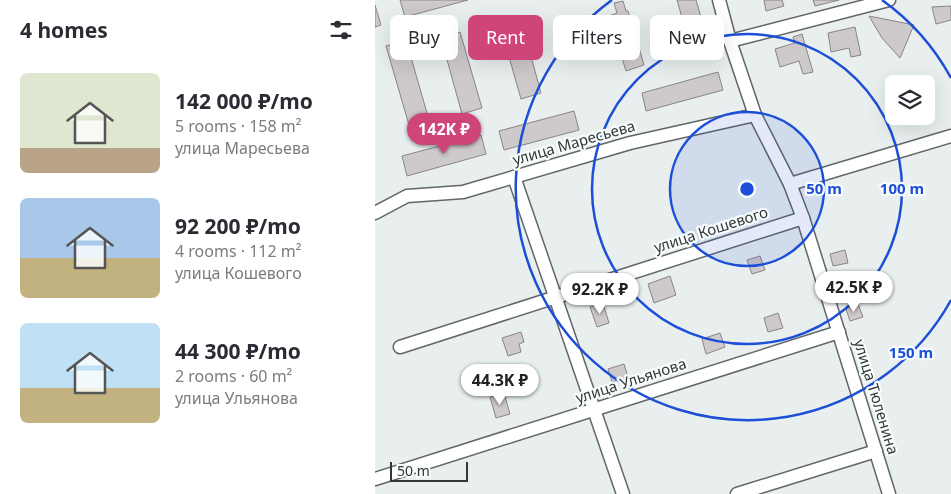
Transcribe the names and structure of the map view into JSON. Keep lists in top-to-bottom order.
{
  "streets": {
    "street": [
      "улица Маресьева",
      "улица Кошевого",
      "улица Ульянова",
      "улица Тюленина"
    ]
  },
  "crossings": [
    ["улица Маресьева", "улица Тюленина"],
    ["улица Кошевого", "улица Тюленина"],
    ["улица Ульянова", "улица Тюленина"]
  ],
  "scale_bar": "50 m",
  "page": {
    "heading": "4 homes",
    "chip": [
      "Buy",
      "Rent",
      "Filters",
      "New"
    ],
    "list": [
      {
        "name": "142 000 ₽/mo",
        "note": "5 rooms · 158 m² · улица Маресьева"
      },
      {
        "name": "92 200 ₽/mo",
        "note": "4 rooms · 112 m² · улица Кошевого"
      },
      {
        "name": "44 300 ₽/mo",
        "note": "2 rooms · 60 m² · улица Ульянова"
      }
    ],
    "price": [
      "142K ₽",
      "42.5K ₽",
      "92.2K ₽",
      "44.3K ₽"
    ],
    "scale": "50 m"
  },
  "rings": ["50 m", "100 m", "150 m"]
}
